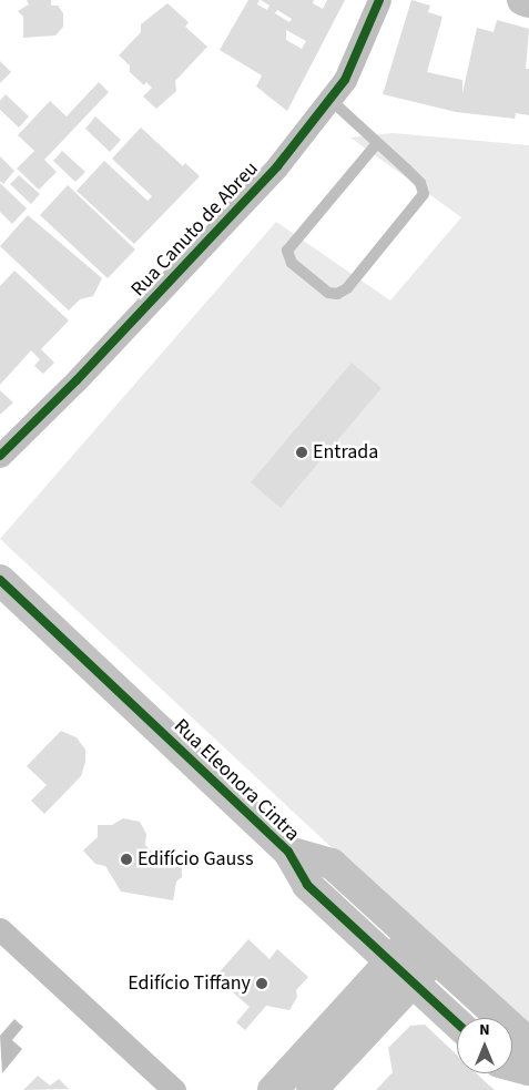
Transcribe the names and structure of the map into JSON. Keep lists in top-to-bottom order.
{
  "streets": {
    "street": ["Rua Canuto de Abreu", "Rua Eleonora Cintra"]
  },
  "places": ["Entrada", "Edifício Gauss", "Edifício Tiffany"],
  "north": "top"
}
